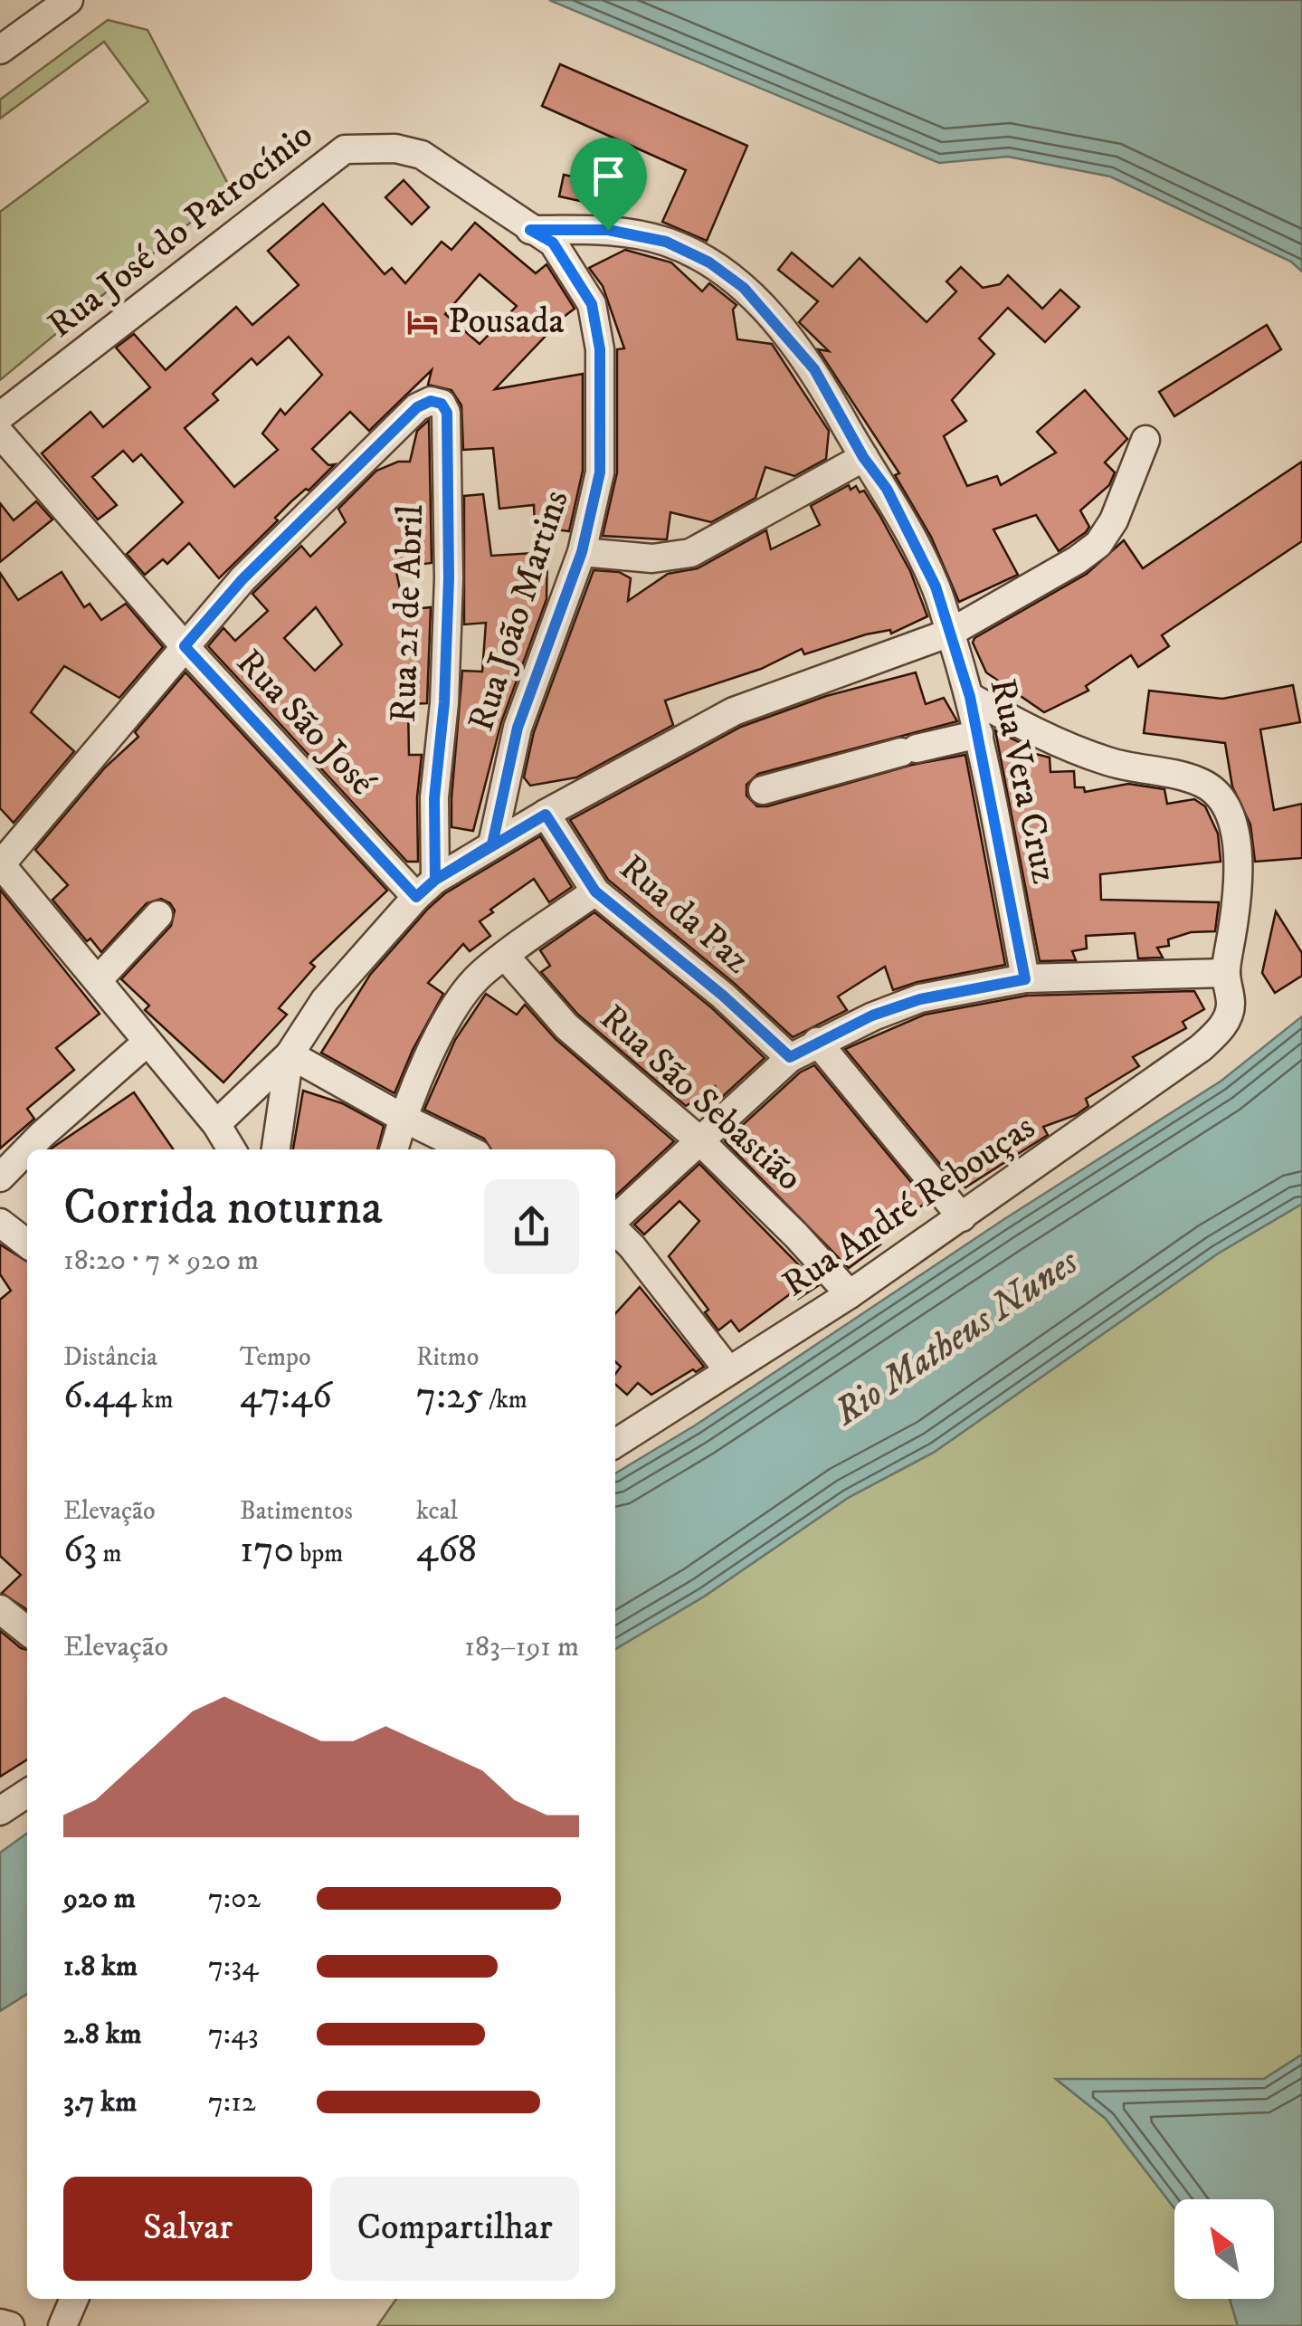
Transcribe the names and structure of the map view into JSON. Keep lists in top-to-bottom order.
{
  "streets": {
    "street": [
      "Rua José do Patrocínio",
      "Rua João Martins",
      "Rua 21 de Abril",
      "Rua São José",
      "Rua Vera Cruz",
      "Rua da Paz",
      "Rua São Sebastião",
      "Rua André Rebouças"
    ]
  },
  "crossings": [
    ["Rua José do Patrocínio", "Rua João Martins"],
    ["Rua João Martins", "Rua Vera Cruz"],
    ["Rua 21 de Abril", "Rua São José"],
    ["Rua São Sebastião", "Rua André Rebouças"]
  ],
  "water": ["Rio Matheus Nunes"],
  "places": {
    "hotel": ["Pousada"]
  },
  "north": "top left",
  "page": {
    "heading": ["Corrida noturna", "18:20 · 7 × 920 m"],
    "stats": [
      ["Distância", "6.44 km"],
      ["Tempo", "47:46"],
      ["Ritmo", "7:25 /km"],
      ["Elevação", "63 m"],
      ["Batimentos", "170 bpm"],
      ["kcal", "468"]
    ],
    "chart": ["Elevação", "183–191 m"],
    "list": [
      {
        "name": "920 m",
        "note": "7:02"
      },
      {
        "name": "1.8 km",
        "note": "7:34"
      },
      {
        "name": "2.8 km",
        "note": "7:43"
      },
      {
        "name": "3.7 km",
        "note": "7:12"
      }
    ],
    "buttons": ["Salvar", "Compartilhar"]
  }
}
